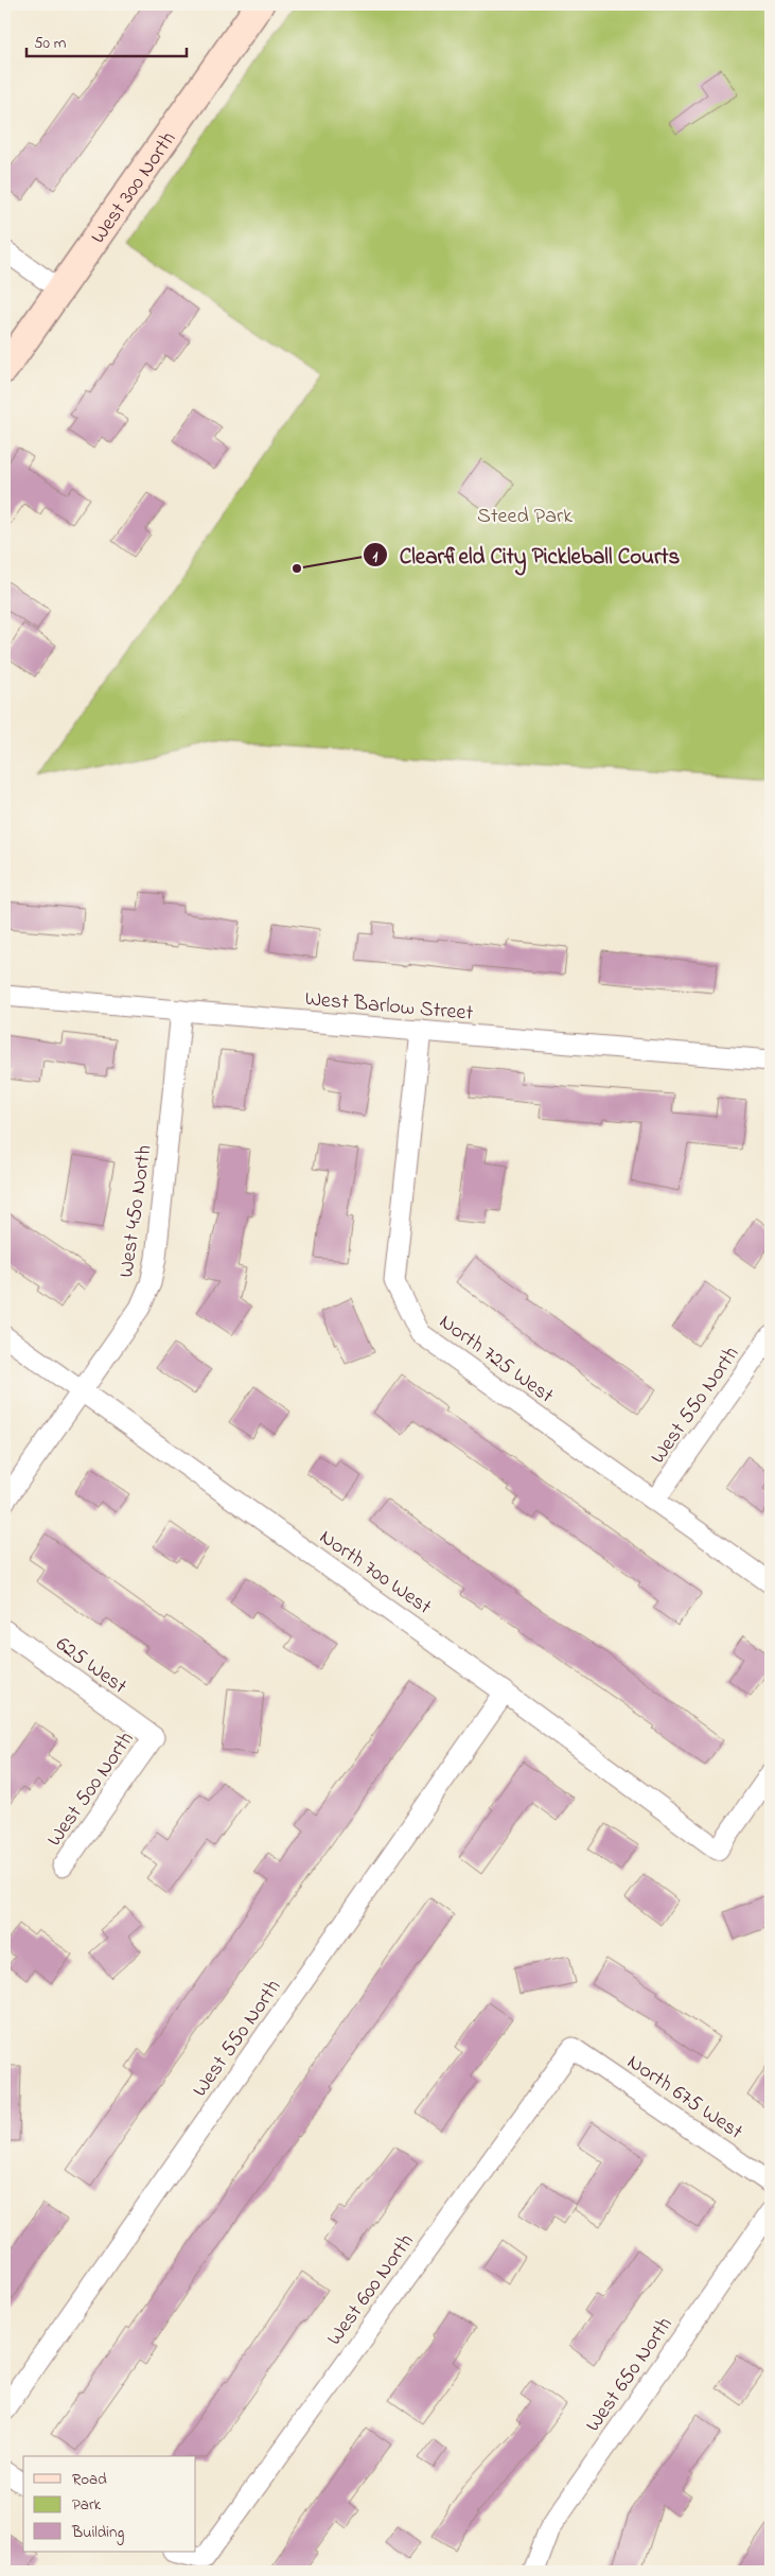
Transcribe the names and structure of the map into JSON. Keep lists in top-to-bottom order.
{
  "streets": {
    "main road": ["West 300 North"],
    "street": [
      "West Barlow Street",
      "West 450 North",
      "North 725 West",
      "West 550 North",
      "North 700 West",
      "625 West",
      "West 500 North",
      "North 675 West",
      "West 600 North",
      "West 650 North"
    ]
  },
  "crossings": [
    ["West Barlow Street", "West 450 North"],
    ["West Barlow Street", "North 725 West"],
    ["West 450 North", "North 700 West"],
    ["North 725 West", "West 550 North"],
    ["West 550 North", "North 700 West"],
    ["625 West", "West 500 North"],
    ["North 675 West", "West 600 North"]
  ],
  "parks": ["Steed Park"],
  "places": ["Clearfield City Pickleball Courts"],
  "legend": ["Road", "Park", "Building"],
  "scale_bar": "50 m"
}
